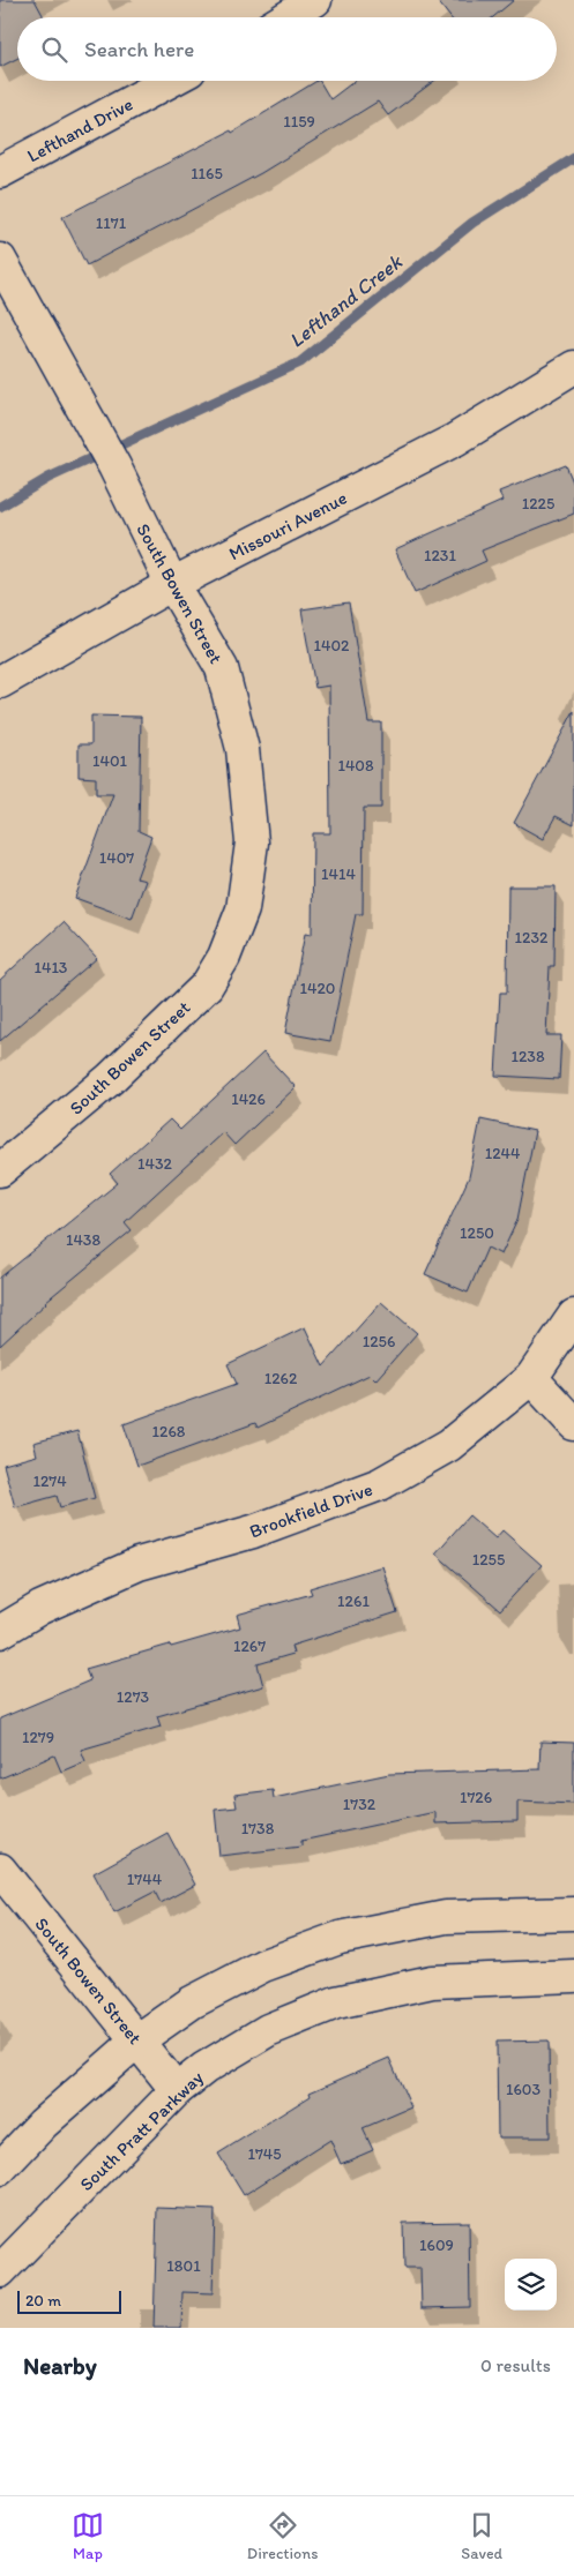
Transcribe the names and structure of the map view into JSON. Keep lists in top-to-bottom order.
{
  "streets": {
    "street": [
      "Lefthand Drive",
      "Missouri Avenue",
      "South Bowen Street",
      "Brookfield Drive",
      "South Pratt Parkway"
    ]
  },
  "crossings": [
    ["Missouri Avenue", "South Bowen Street"],
    ["South Bowen Street", "South Pratt Parkway"]
  ],
  "water": ["Lefthand Creek"],
  "house_numbers": [
    "1159",
    "1165",
    "1171",
    "1225",
    "1231",
    "1402",
    "1401",
    "1408",
    "1407",
    "1414",
    "1232",
    "1413",
    "1420",
    "1238",
    "1426",
    "1244",
    "1432",
    "1250",
    "1438",
    "1256",
    "1262",
    "1268",
    "1274",
    "1255",
    "1261",
    "1267",
    "1273",
    "1279",
    "1726",
    "1732",
    "1738",
    "1744",
    "1603",
    "1745",
    "1609",
    "1801"
  ],
  "scale_bar": "20 m",
  "page": {
    "search": "Search here",
    "scale": "20 m",
    "heading": ["Nearby", "0 results"],
    "nav": ["Map", "Directions", "Saved"]
  }
}
